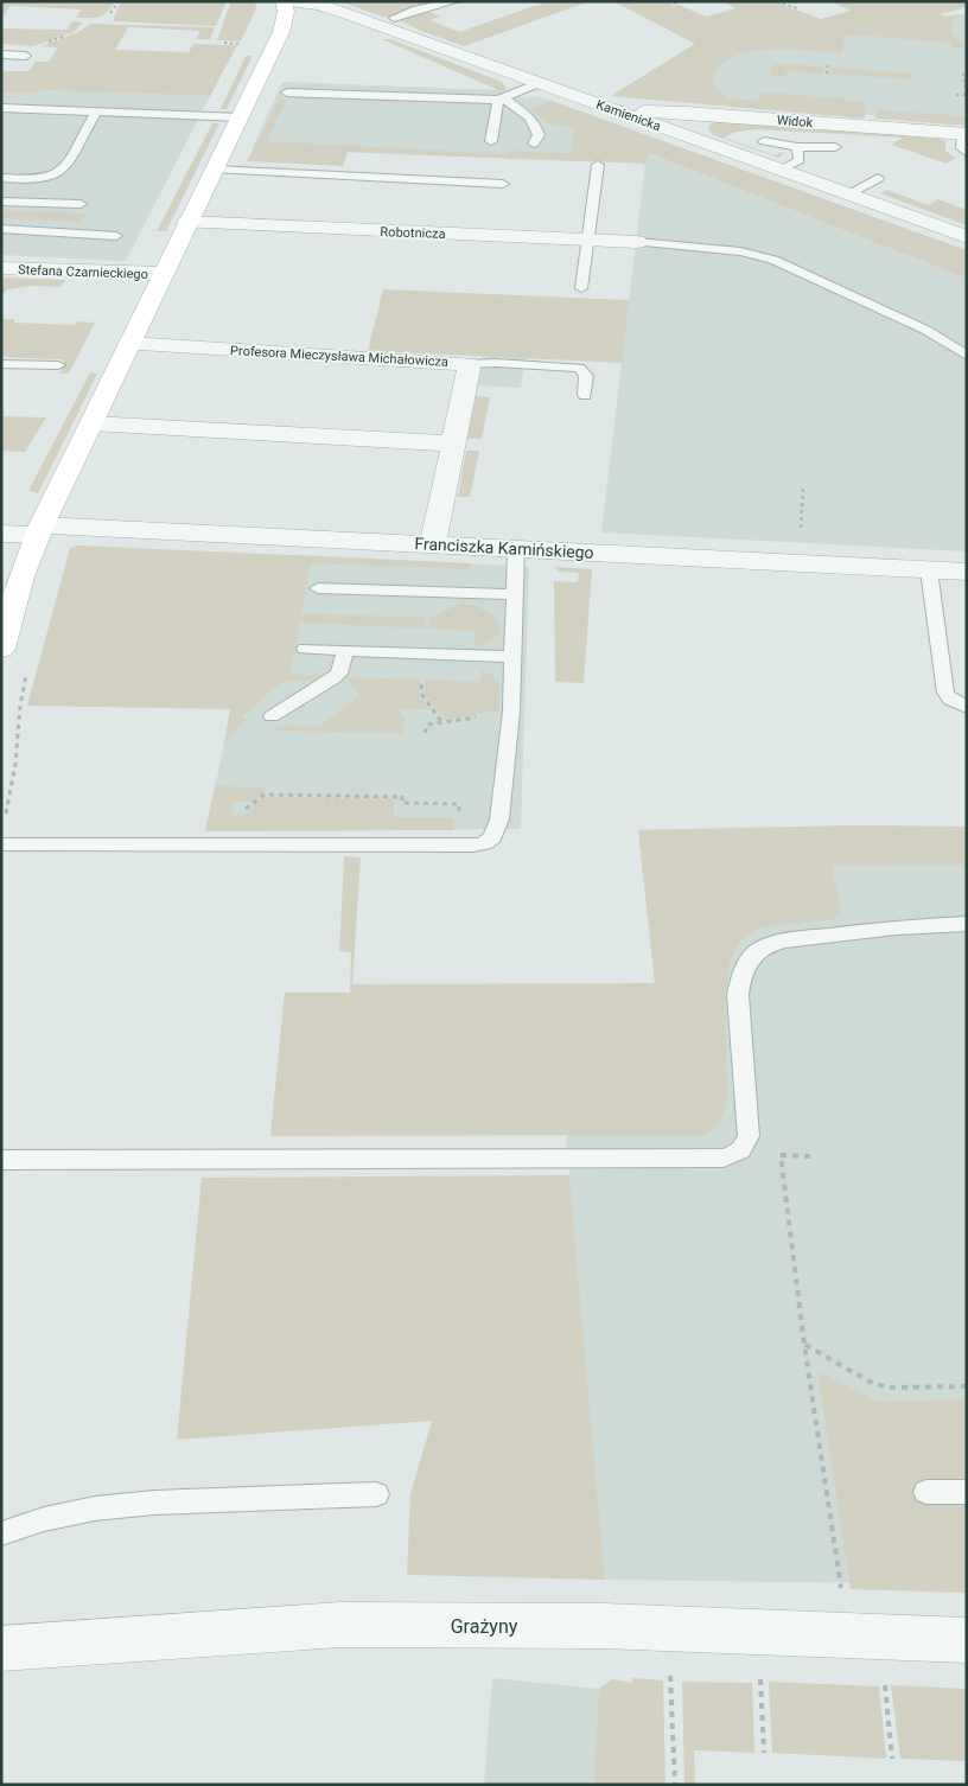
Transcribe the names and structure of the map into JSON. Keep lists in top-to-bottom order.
{
  "streets": {
    "street": [
      "Kamienicka",
      "Widok",
      "Robotnicza",
      "Stefana Czarnieckiego",
      "Profesora Mieczysława Michałowicza",
      "Franciszka Kamińskiego",
      "Grażyny"
    ]
  },
  "crossings": [
    ["Kamienicka", "Widok"],
    ["Profesora Mieczysława Michałowicza", "Franciszka Kamińskiego"]
  ]
}
